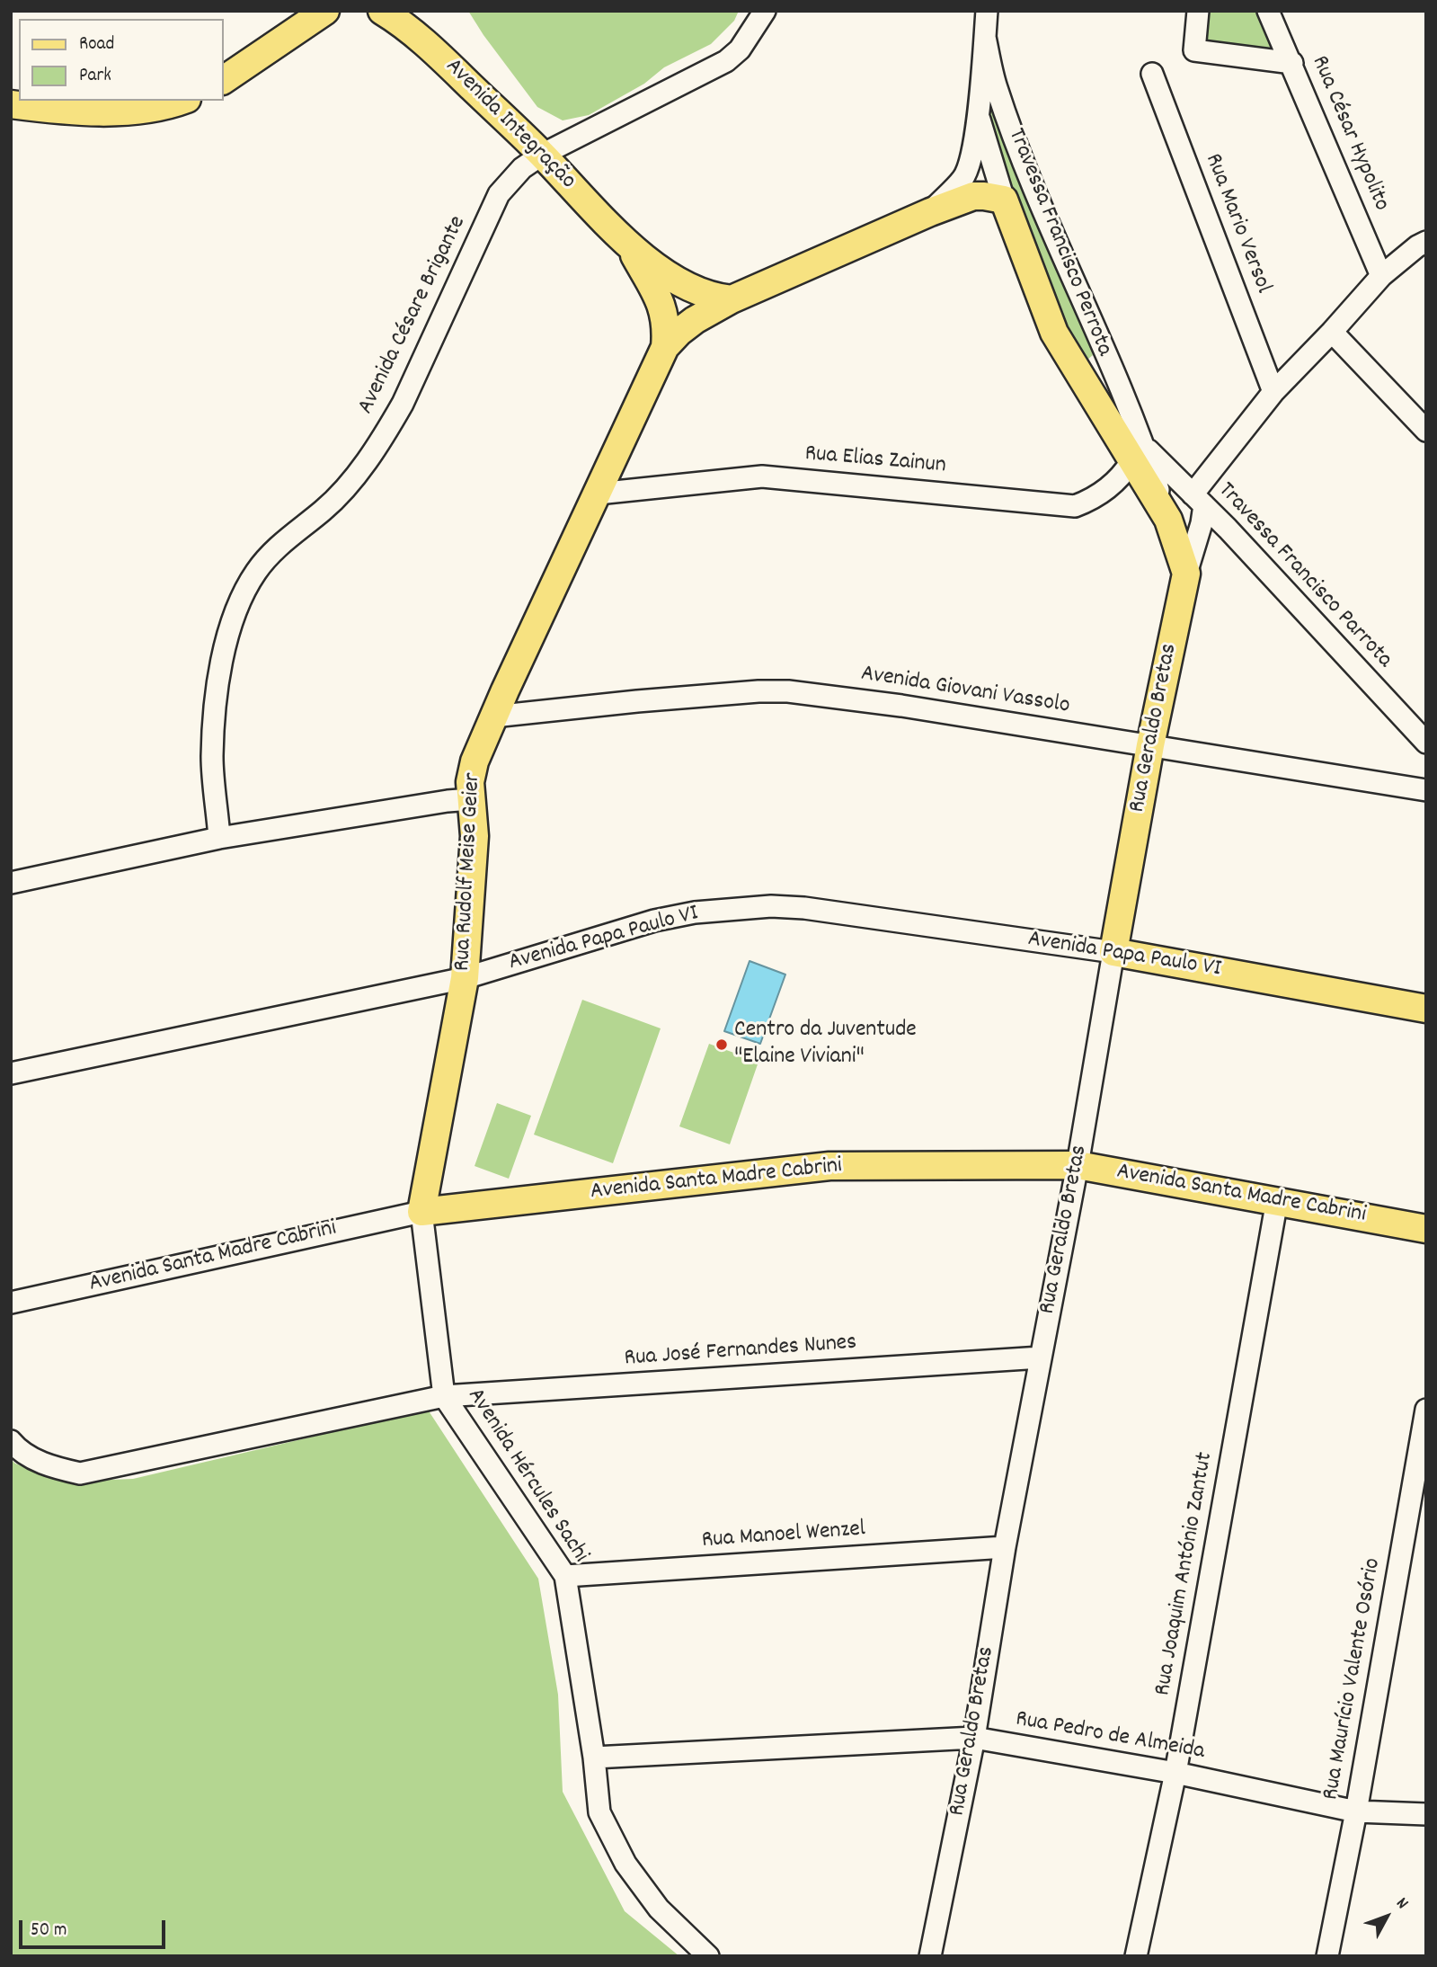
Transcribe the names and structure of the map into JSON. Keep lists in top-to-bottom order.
{
  "streets": {
    "main road": [
      "Avenida Integração",
      "Travessa Francisco Perrota",
      "Rua Geraldo Bretas",
      "Rua Rudolf Meise Geier",
      "Avenida Papa Paulo VI",
      "Avenida Santa Madre Cabrini"
    ],
    "street": [
      "Rua César Hypolito",
      "Rua Mario Versol",
      "Avenida Césare Brigante",
      "Rua Elias Zainun",
      "Travessa Francisco Parrota",
      "Avenida Giovani Vassolo",
      "Rua José Fernandes Nunes",
      "Avenida Hércules Sachi",
      "Rua Manoel Wenzel",
      "Rua Joaquim António Zantut",
      "Rua Maurício Valente Osório",
      "Rua Pedro de Almeida"
    ]
  },
  "crossings": [
    ["Avenida Integração", "Avenida Césare Brigante"],
    ["Avenida Integração", "Rua Rudolf Meise Geier"],
    ["Rua César Hypolito", "Rua Geraldo Bretas"],
    ["Rua Mario Versol", "Rua Geraldo Bretas"],
    ["Travessa Francisco Perrota", "Rua Elias Zainun"],
    ["Travessa Francisco Perrota", "Travessa Francisco Parrota"],
    ["Travessa Francisco Perrota", "Rua Geraldo Bretas"],
    ["Rua Elias Zainun", "Travessa Francisco Parrota"],
    ["Rua Elias Zainun", "Rua Rudolf Meise Geier"],
    ["Travessa Francisco Parrota", "Rua Geraldo Bretas"],
    ["Avenida Giovani Vassolo", "Rua Geraldo Bretas"],
    ["Avenida Giovani Vassolo", "Rua Rudolf Meise Geier"],
    ["Rua Geraldo Bretas", "Avenida Papa Paulo VI"],
    ["Rua Geraldo Bretas", "Avenida Santa Madre Cabrini"],
    ["Rua Geraldo Bretas", "Rua José Fernandes Nunes"],
    ["Rua Geraldo Bretas", "Rua Manoel Wenzel"],
    ["Rua Geraldo Bretas", "Rua Pedro de Almeida"],
    ["Rua Rudolf Meise Geier", "Avenida Papa Paulo VI"],
    ["Rua Rudolf Meise Geier", "Avenida Santa Madre Cabrini"],
    ["Rua Rudolf Meise Geier", "Rua José Fernandes Nunes"],
    ["Rua Rudolf Meise Geier", "Avenida Hércules Sachi"],
    ["Avenida Santa Madre Cabrini", "Rua Joaquim António Zantut"],
    ["Rua José Fernandes Nunes", "Avenida Hércules Sachi"],
    ["Avenida Hércules Sachi", "Rua Manoel Wenzel"],
    ["Avenida Hércules Sachi", "Rua Pedro de Almeida"],
    ["Rua Joaquim António Zantut", "Rua Pedro de Almeida"],
    ["Rua Maurício Valente Osório", "Rua Pedro de Almeida"]
  ],
  "places": ["Centro da Juventude \"Elaine Viviani\""],
  "legend": ["Road", "Park"],
  "scale_bar": "50 m",
  "north": "top right"
}
